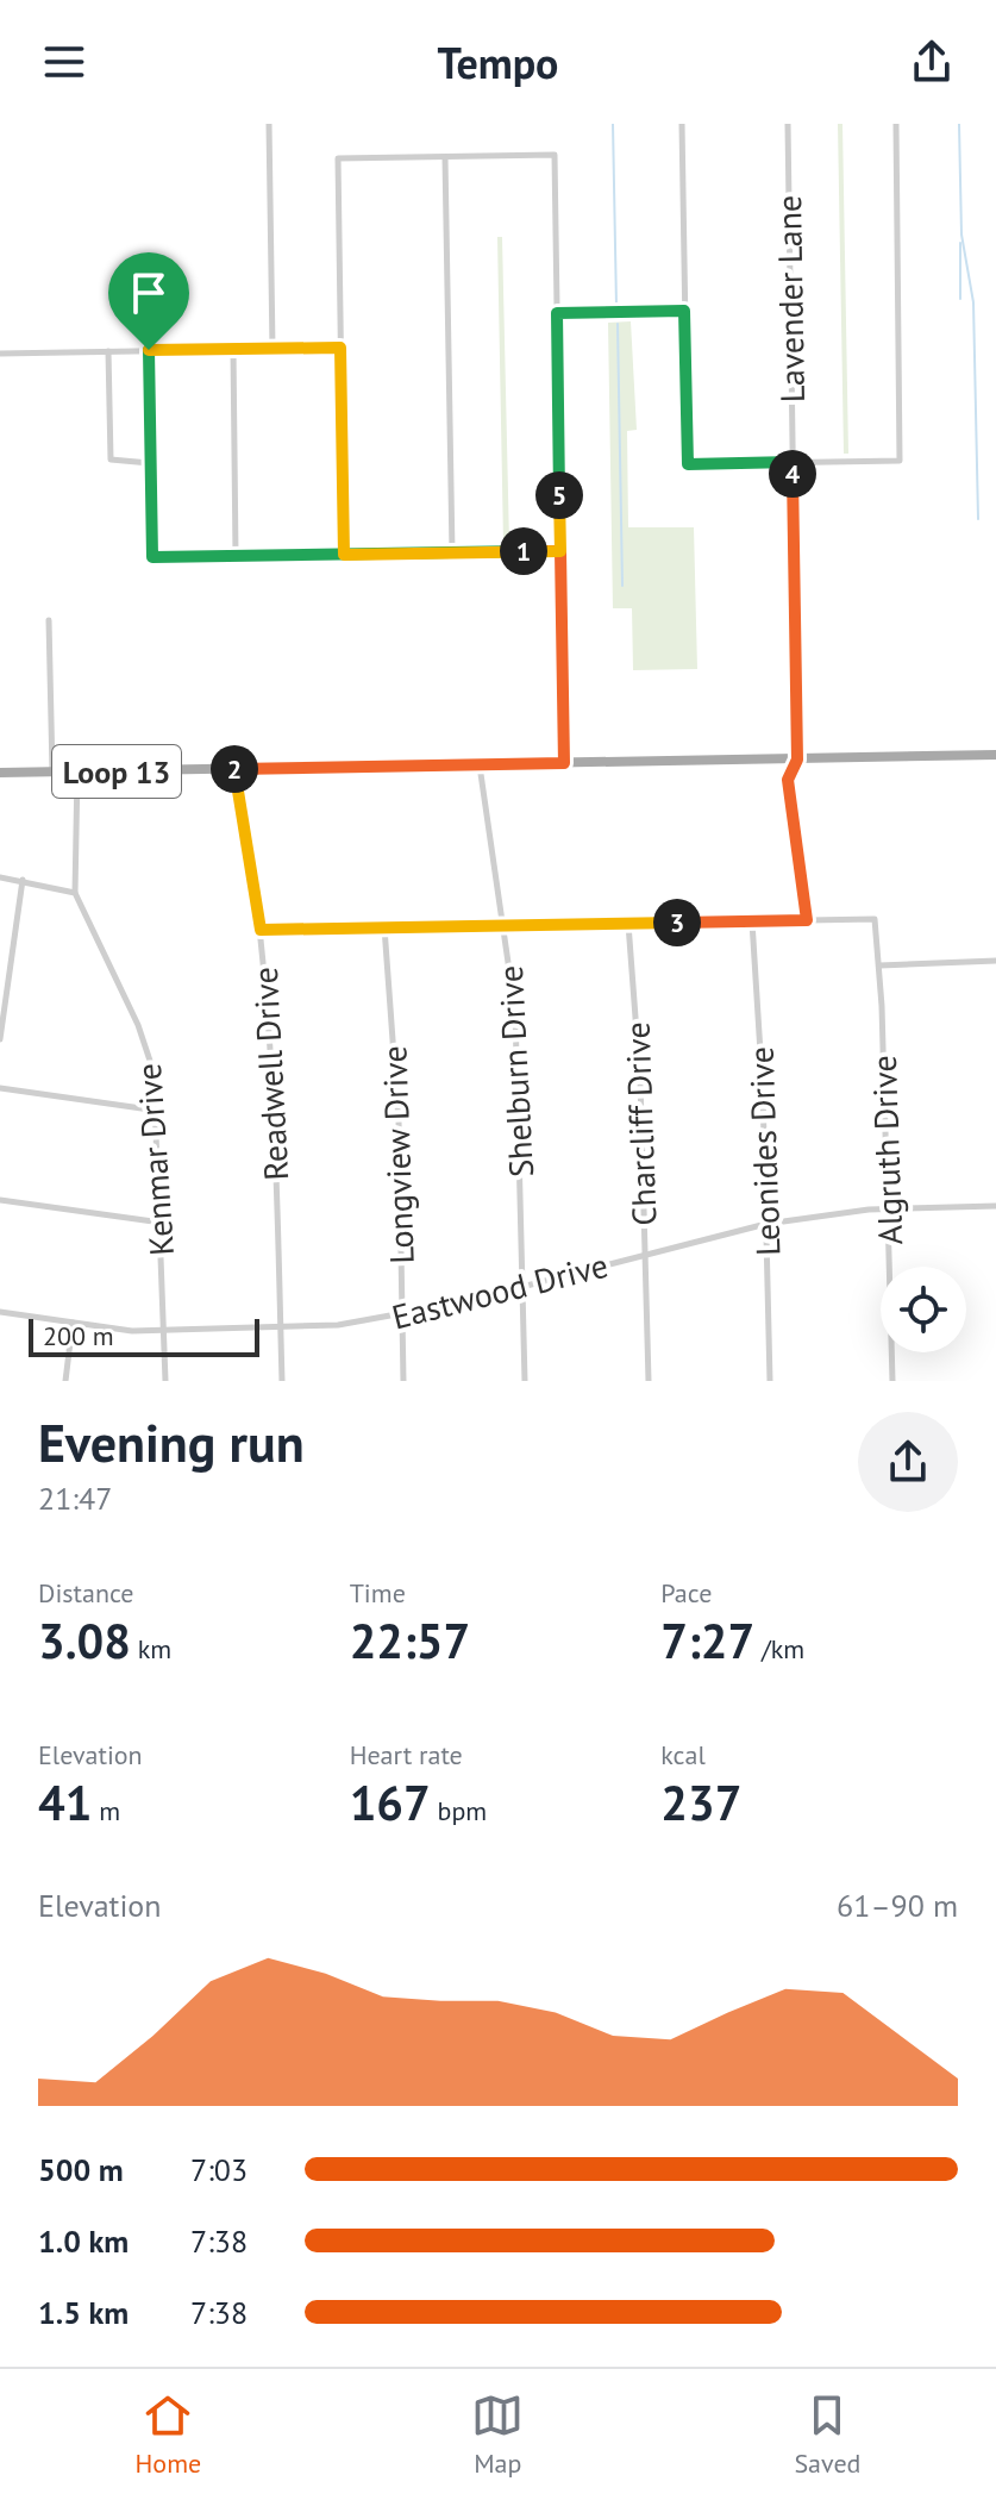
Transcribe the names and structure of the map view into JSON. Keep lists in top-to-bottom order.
{
  "streets": {
    "main road": ["Loop 13"],
    "street": [
      "Lavender Lane",
      "Shelburn Drive",
      "Readwell Drive",
      "Charcliff Drive",
      "Algruth Drive",
      "Leonides Drive",
      "Longview Drive",
      "Kenmar Drive",
      "Eastwood Drive"
    ]
  },
  "crossings": [
    ["Lavender Lane", "Loop 13"],
    ["Loop 13", "Shelburn Drive"],
    ["Loop 13", "Readwell Drive"],
    ["Shelburn Drive", "Eastwood Drive"],
    ["Readwell Drive", "Eastwood Drive"],
    ["Charcliff Drive", "Eastwood Drive"],
    ["Algruth Drive", "Eastwood Drive"],
    ["Leonides Drive", "Eastwood Drive"],
    ["Longview Drive", "Eastwood Drive"],
    ["Kenmar Drive", "Eastwood Drive"]
  ],
  "scale_bar": "200 m",
  "page": {
    "header": "Tempo",
    "pins": [
      "4",
      "5",
      "1",
      "2",
      "3"
    ],
    "scale": "200 m",
    "heading": ["Evening run", "21:47"],
    "stats": [
      ["Distance", "3.08 km"],
      ["Time", "22:57"],
      ["Pace", "7:27 /km"],
      ["Elevation", "41 m"],
      ["Heart rate", "167 bpm"],
      ["kcal", "237"]
    ],
    "chart": ["Elevation", "61–90 m"],
    "list": [
      {
        "name": "500 m",
        "note": "7:03"
      },
      {
        "name": "1.0 km",
        "note": "7:38"
      },
      {
        "name": "1.5 km",
        "note": "7:38"
      }
    ],
    "tabs": ["Home", "Map", "Saved"]
  }
}
